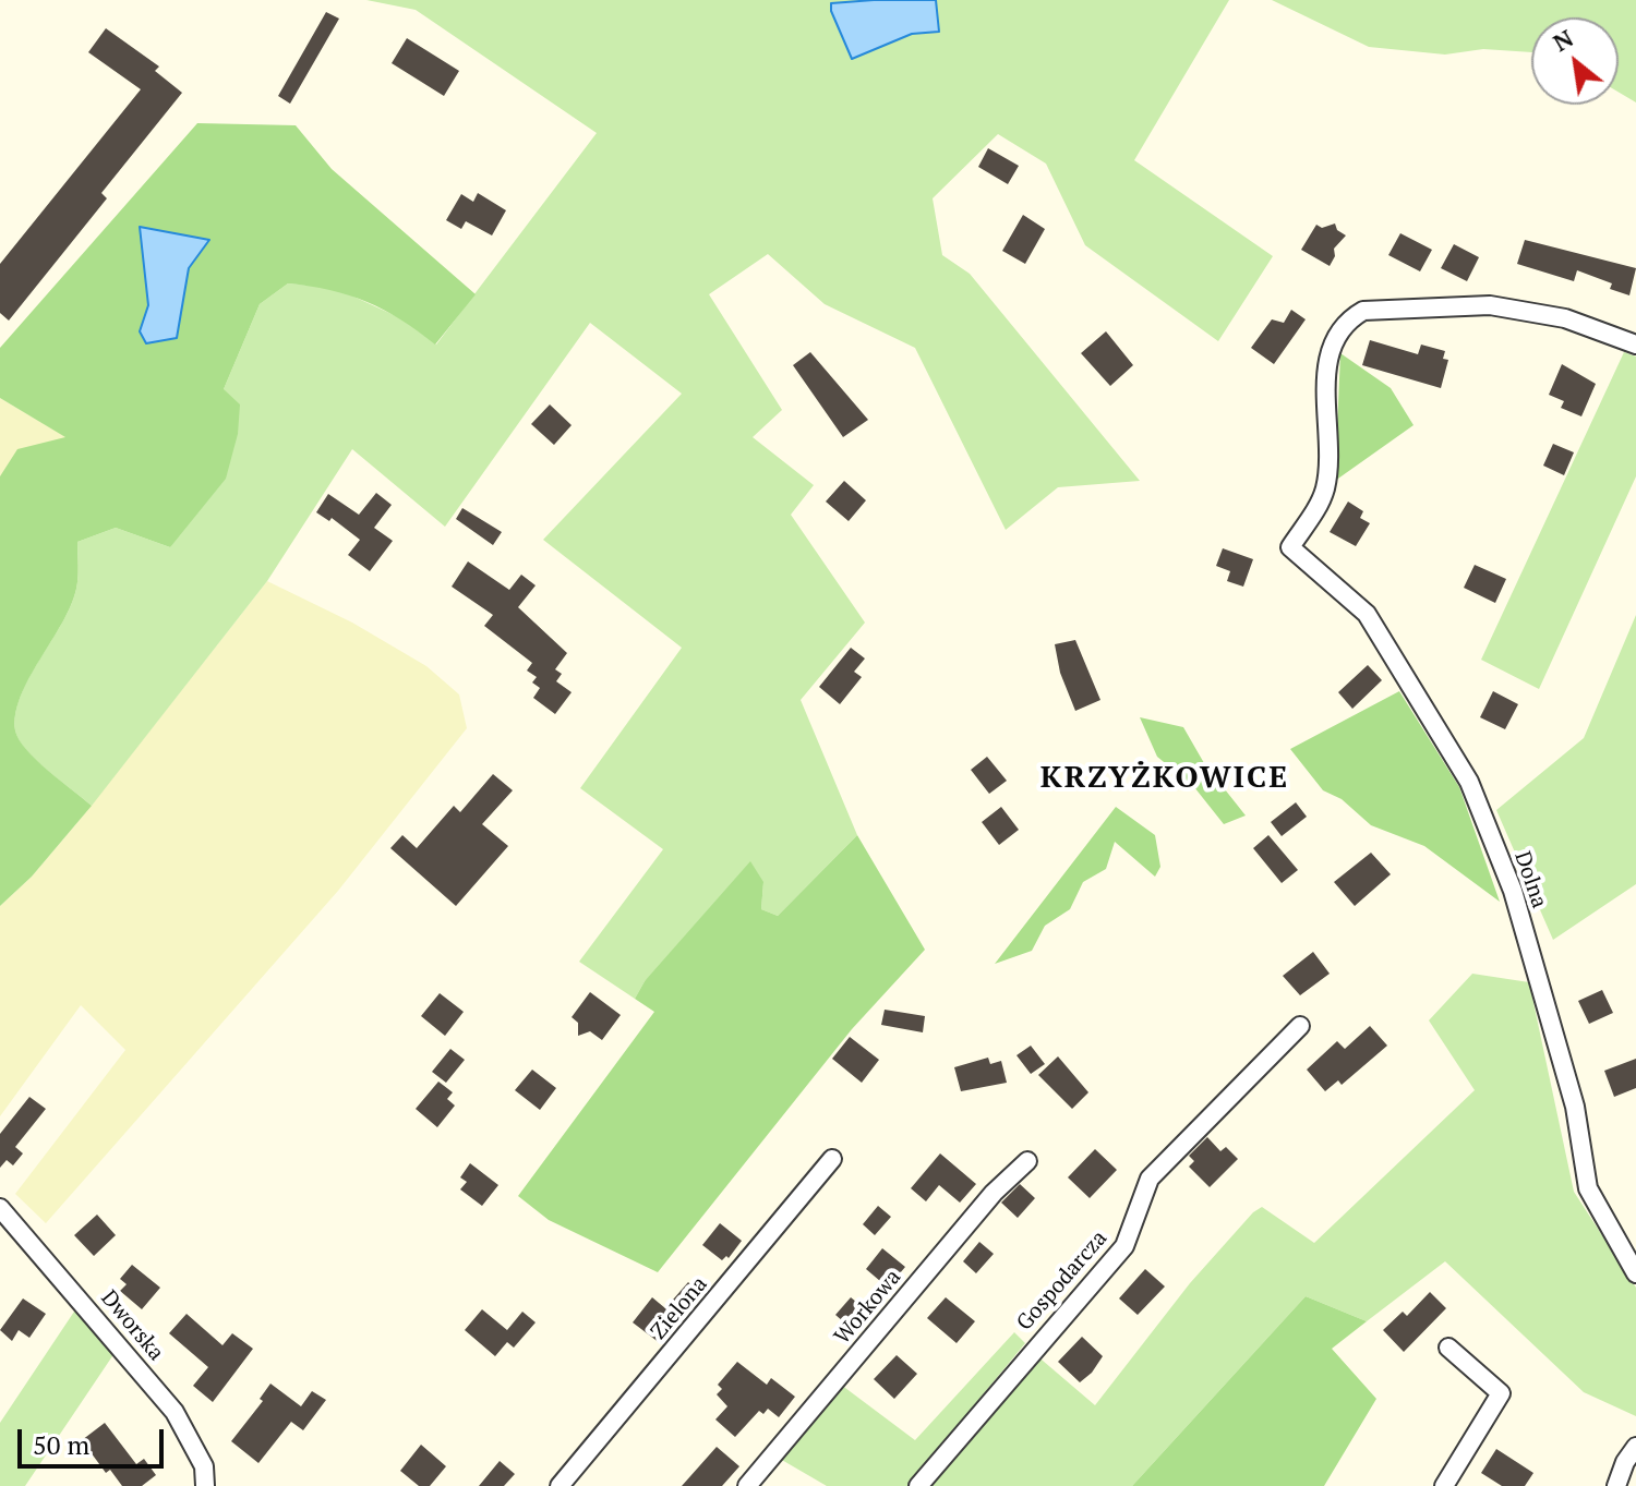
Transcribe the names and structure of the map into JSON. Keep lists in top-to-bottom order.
{
  "streets": {
    "street": [
      "Dolna",
      "Gospodarcza",
      "Workowa",
      "Zielona",
      "Dworska"
    ]
  },
  "districts": ["KRZYŻKOWICE"],
  "scale_bar": "50 m",
  "north": "top left"
}
